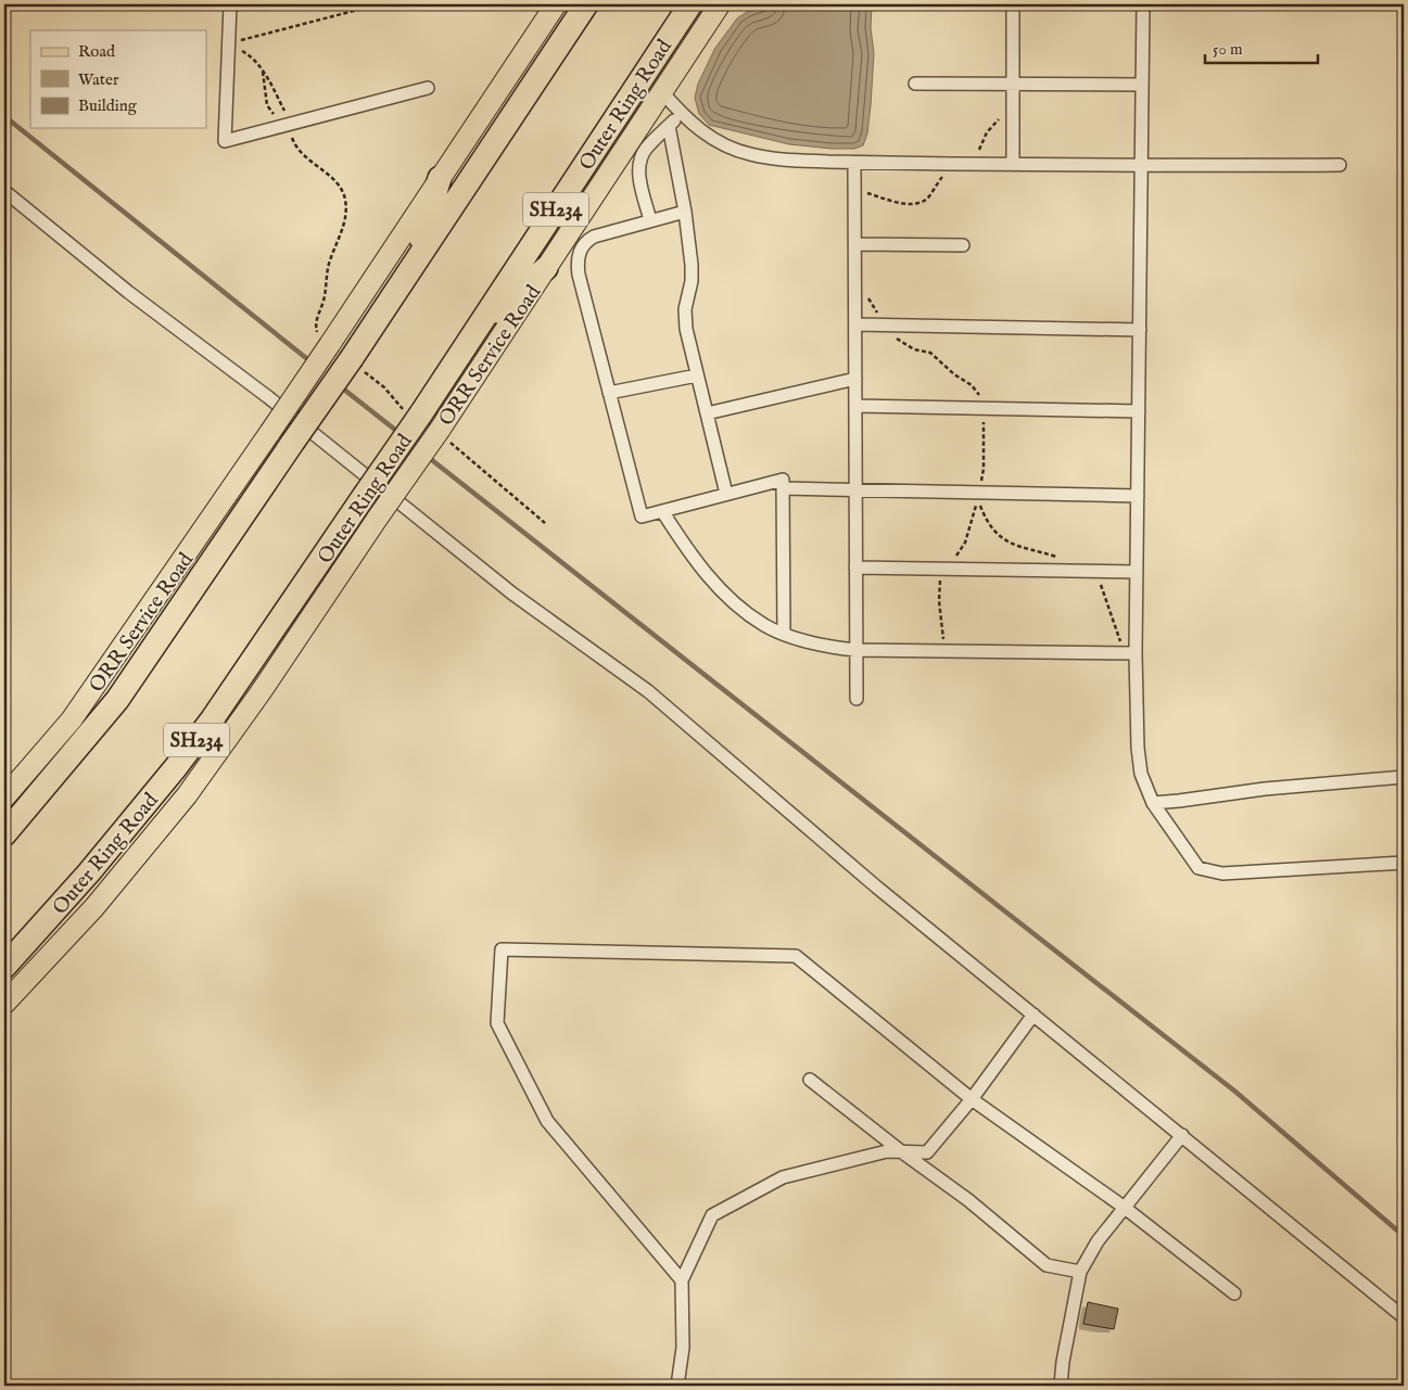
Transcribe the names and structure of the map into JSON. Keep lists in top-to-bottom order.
{
  "streets": {
    "highway": ["Outer Ring Road", "SH234"],
    "main road": ["ORR Service Road"]
  },
  "legend": ["Road", "Water", "Building"],
  "scale_bar": "50 m"
}
